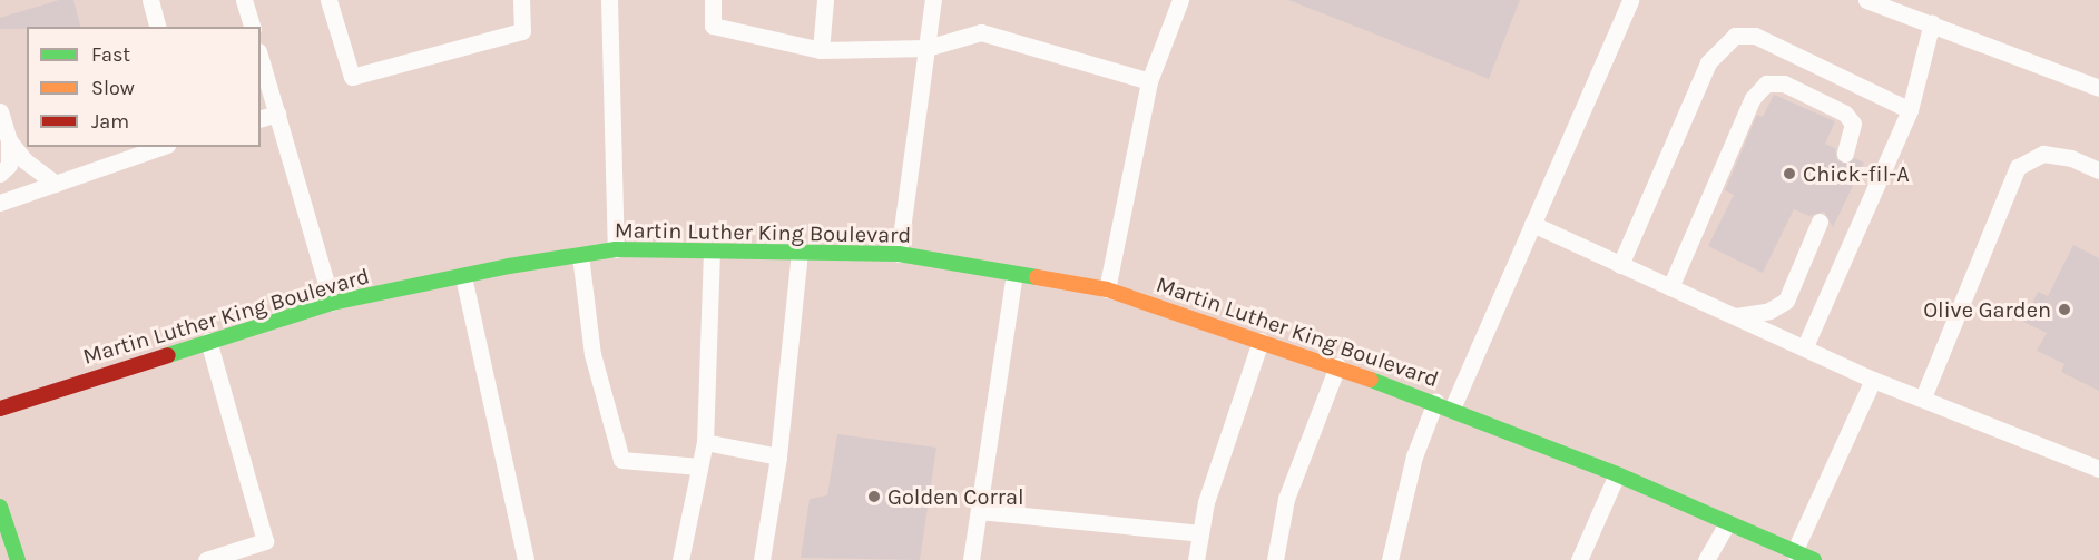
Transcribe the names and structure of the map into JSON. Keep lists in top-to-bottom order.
{
  "streets": {
    "main road": ["Martin Luther King Boulevard"]
  },
  "places": ["Chick-fil-A", "Olive Garden", "Golden Corral"],
  "legend": ["Fast", "Slow", "Jam"]
}
